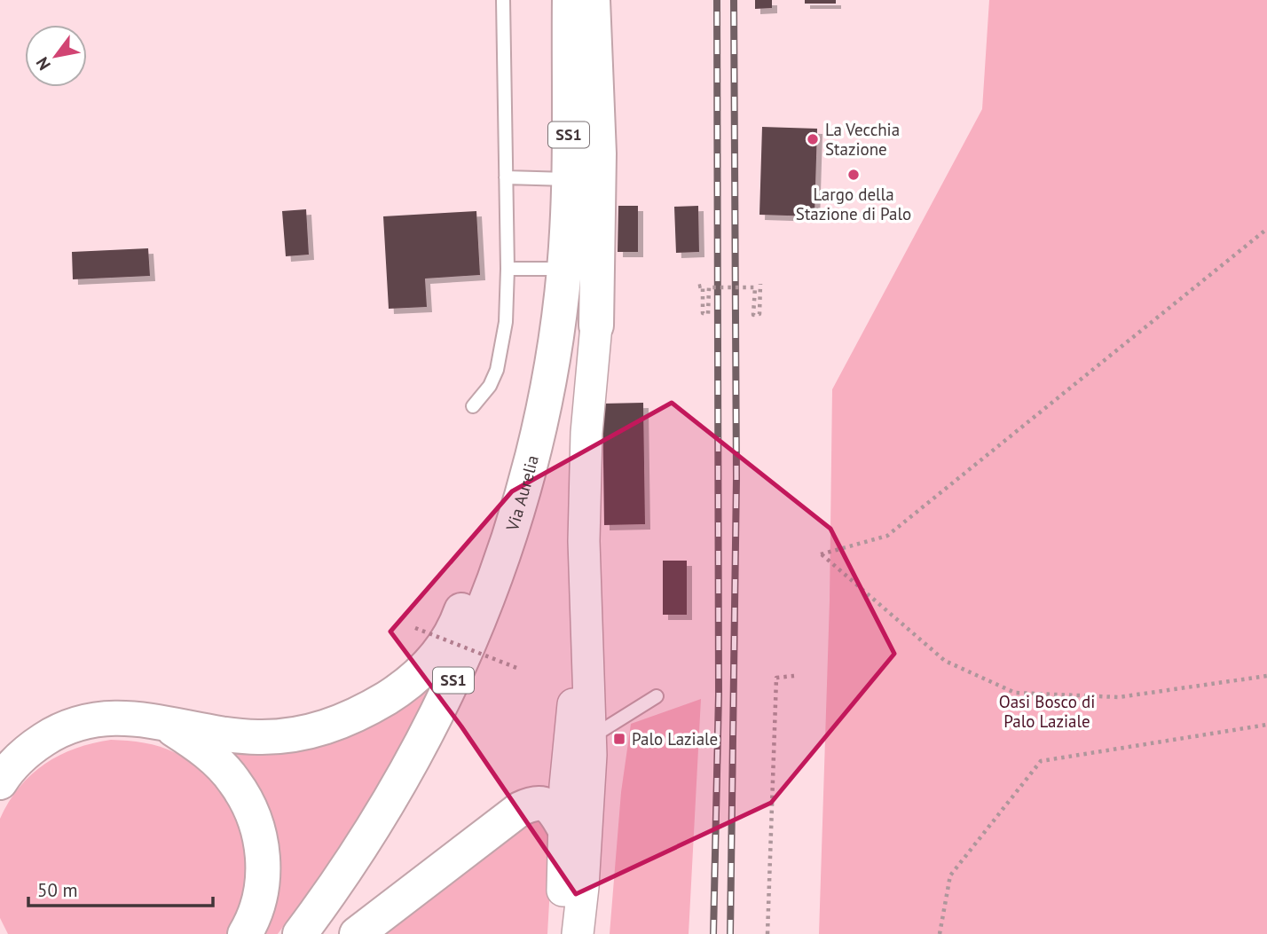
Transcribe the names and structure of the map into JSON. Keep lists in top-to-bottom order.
{
  "streets": {
    "main road": ["SS1", "Via Aurelia"]
  },
  "parks": ["Oasi Bosco di Palo Laziale"],
  "places": {
    "other": ["La Vecchia Stazione", "Largo della Stazione di Palo"],
    "transit": ["Palo Laziale"]
  },
  "scale_bar": "50 m",
  "north": "bottom left"
}
